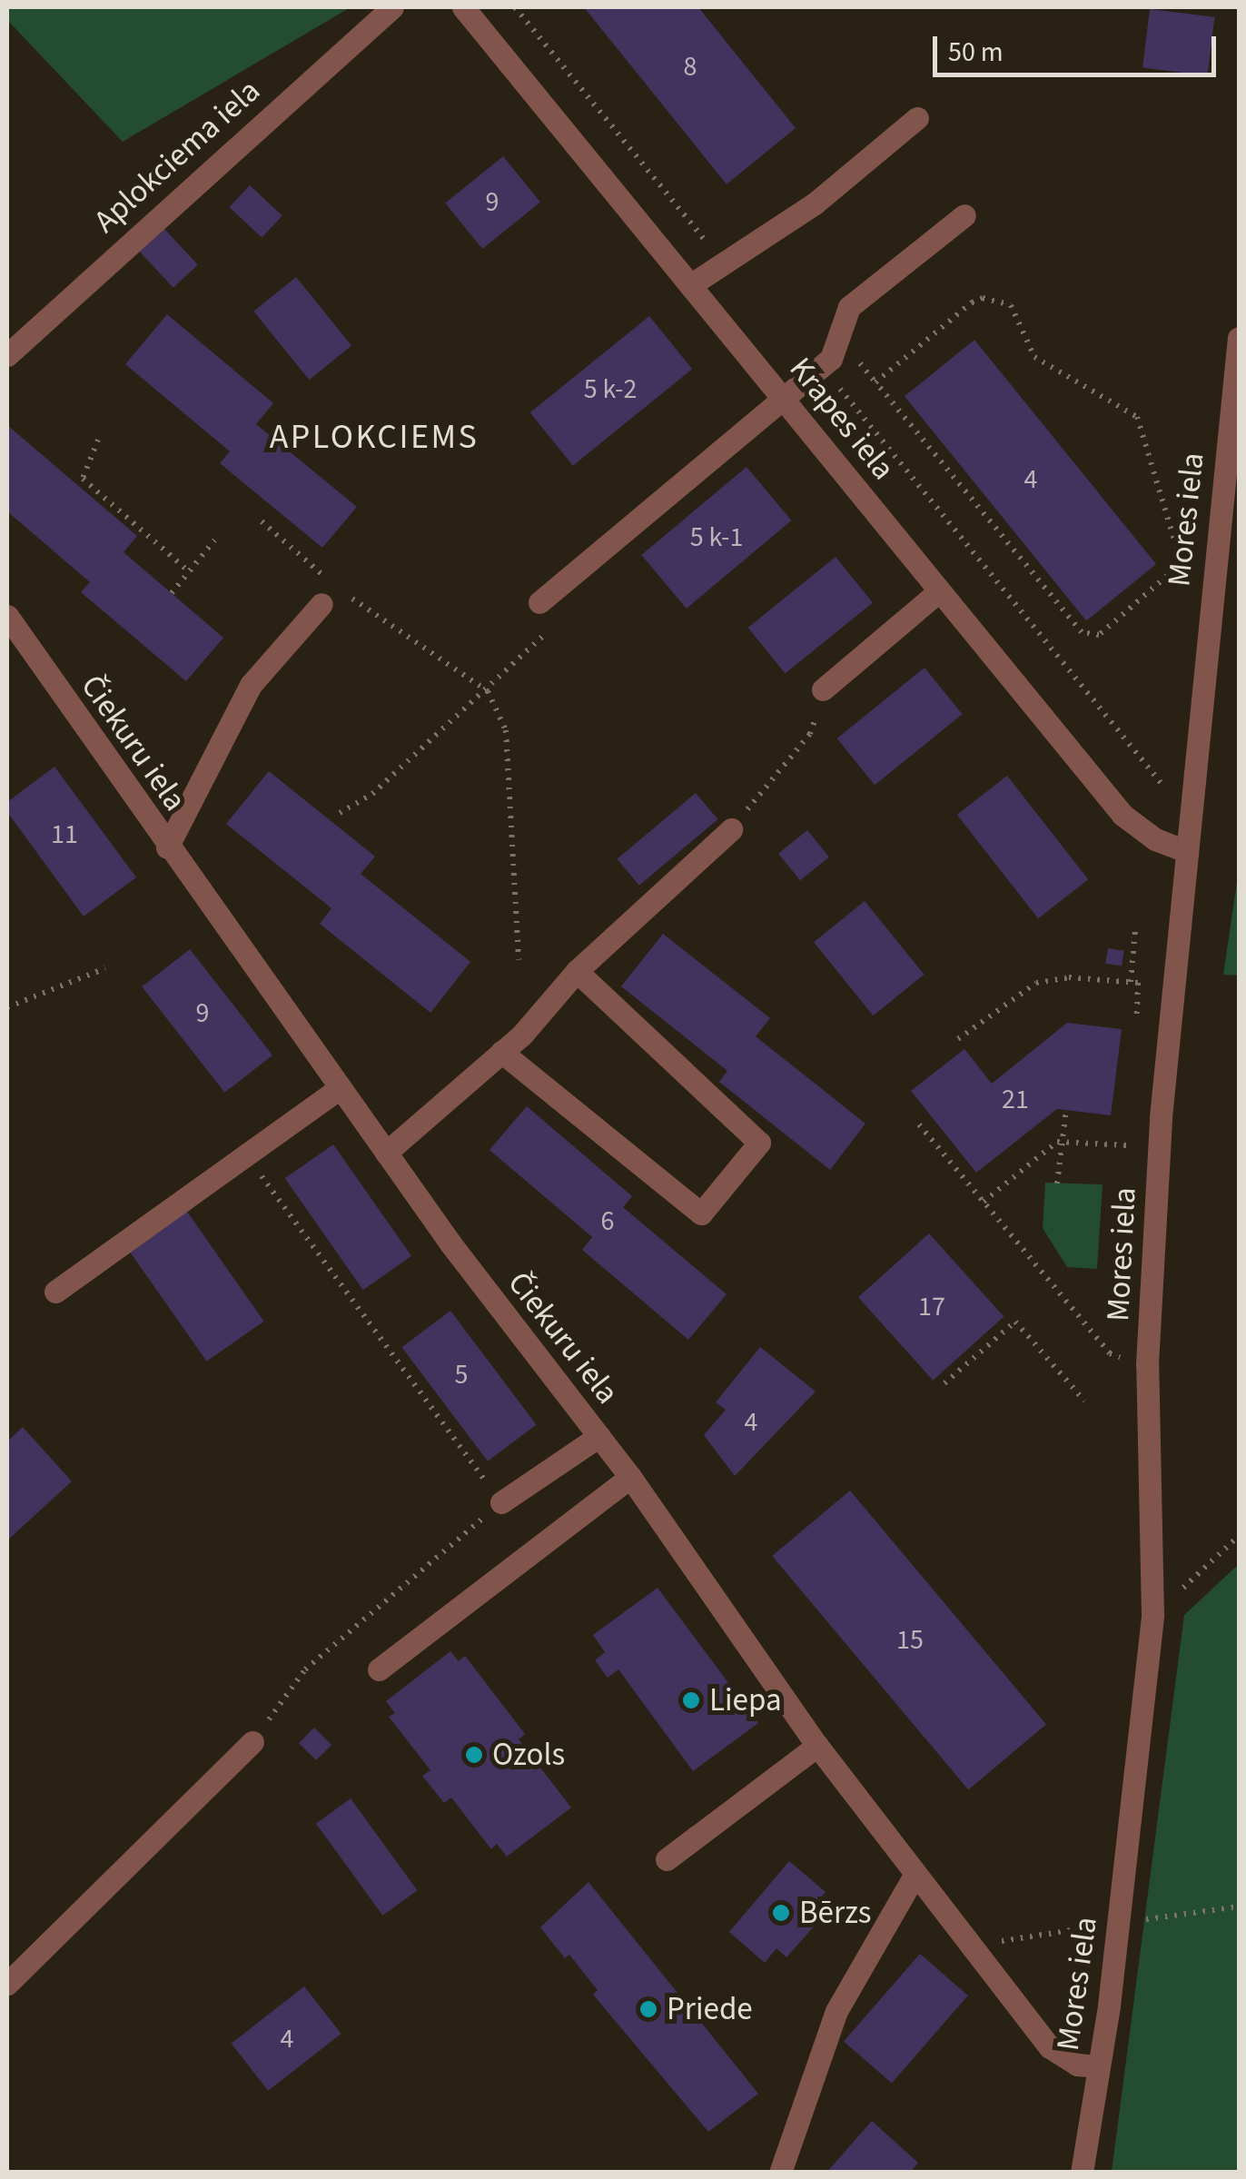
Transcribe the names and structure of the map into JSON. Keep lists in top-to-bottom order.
{
  "streets": {
    "street": [
      "Aplokciema iela",
      "Krapes iela",
      "Mores iela",
      "Čiekuru iela"
    ]
  },
  "crossings": [
    ["Krapes iela", "Mores iela"],
    ["Mores iela", "Čiekuru iela"]
  ],
  "districts": ["APLOKCIEMS"],
  "places": [
    "Liepa",
    "Ozols",
    "Bērzs",
    "Priede"
  ],
  "house_numbers": [
    "8",
    "9",
    "5 k-2",
    "4",
    "5 k-1",
    "11",
    "9",
    "21",
    "6",
    "17",
    "5",
    "4",
    "15",
    "4"
  ],
  "scale_bar": "50 m"
}
